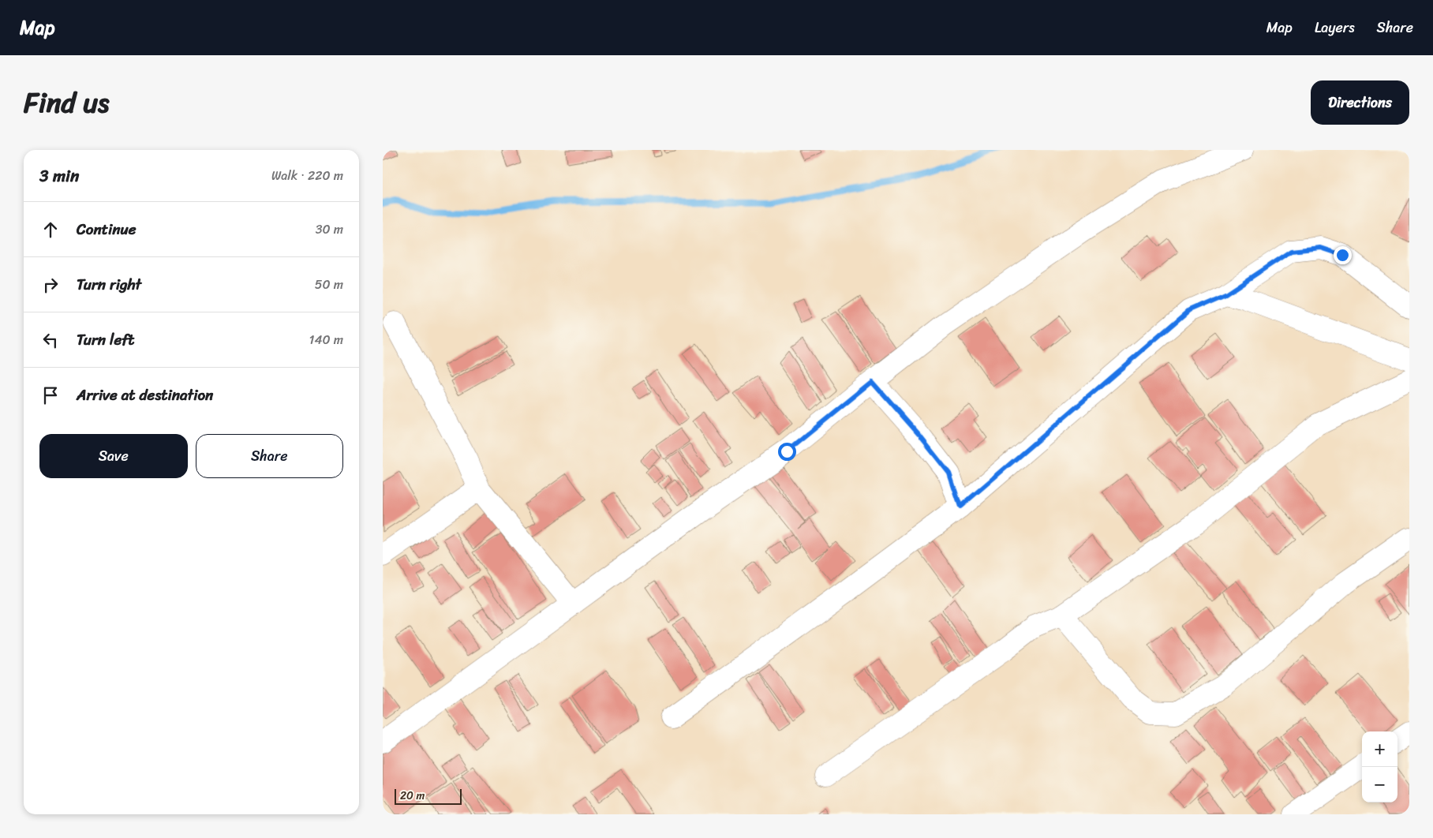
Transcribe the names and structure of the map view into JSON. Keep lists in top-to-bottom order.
{
  "scale_bar": "20 m",
  "page": {
    "header": "Map",
    "nav": ["Map", "Layers", "Share"],
    "title": "Find us",
    "buttons": [
      "Directions",
      ["Save", "Share"]
    ],
    "heading": ["3 min", "Walk · 220 m"],
    "list": [
      ["Continue", "30 m"],
      ["Turn right", "50 m"],
      ["Turn left", "140 m"],
      "Arrive at destination"
    ],
    "map_buttons": ["+", "−"],
    "scale": "20 m"
  }
}
